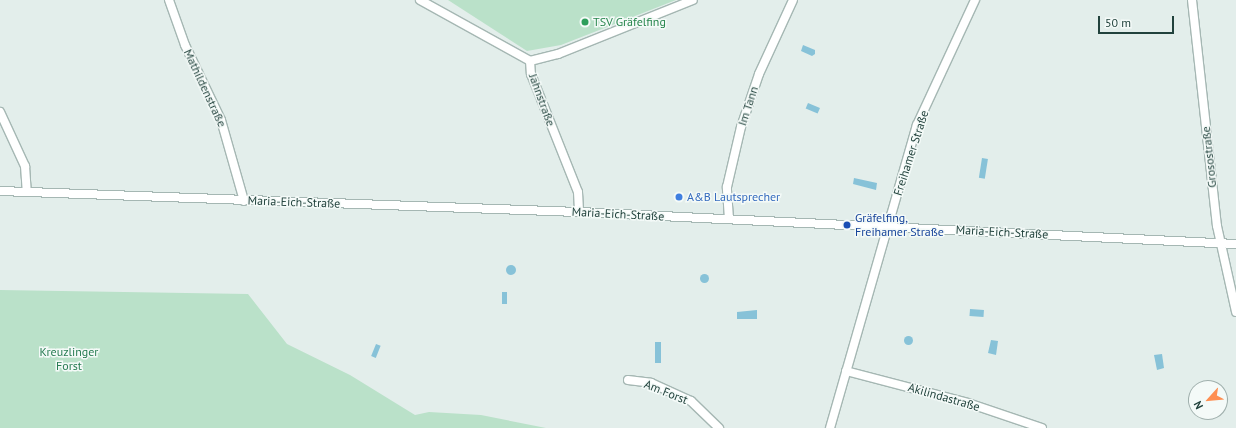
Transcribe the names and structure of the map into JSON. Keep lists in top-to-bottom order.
{
  "streets": {
    "street": [
      "Mathildenstraße",
      "Jahnstraße",
      "Im Tann",
      "Freihamer Straße",
      "Grosostraße",
      "Maria-Eich-Straße",
      "Am Forst",
      "Akilindastraße"
    ]
  },
  "crossings": [
    ["Mathildenstraße", "Maria-Eich-Straße"],
    ["Jahnstraße", "Maria-Eich-Straße"],
    ["Im Tann", "Maria-Eich-Straße"],
    ["Freihamer Straße", "Maria-Eich-Straße"],
    ["Freihamer Straße", "Akilindastraße"],
    ["Grosostraße", "Maria-Eich-Straße"]
  ],
  "parks": ["Kreuzlinger Forst"],
  "places": ["TSV Gräfelfing", "A&B Lautsprecher", "Gräfelfing, Freihamer Straße"],
  "scale_bar": "50 m",
  "north": "bottom left"
}
